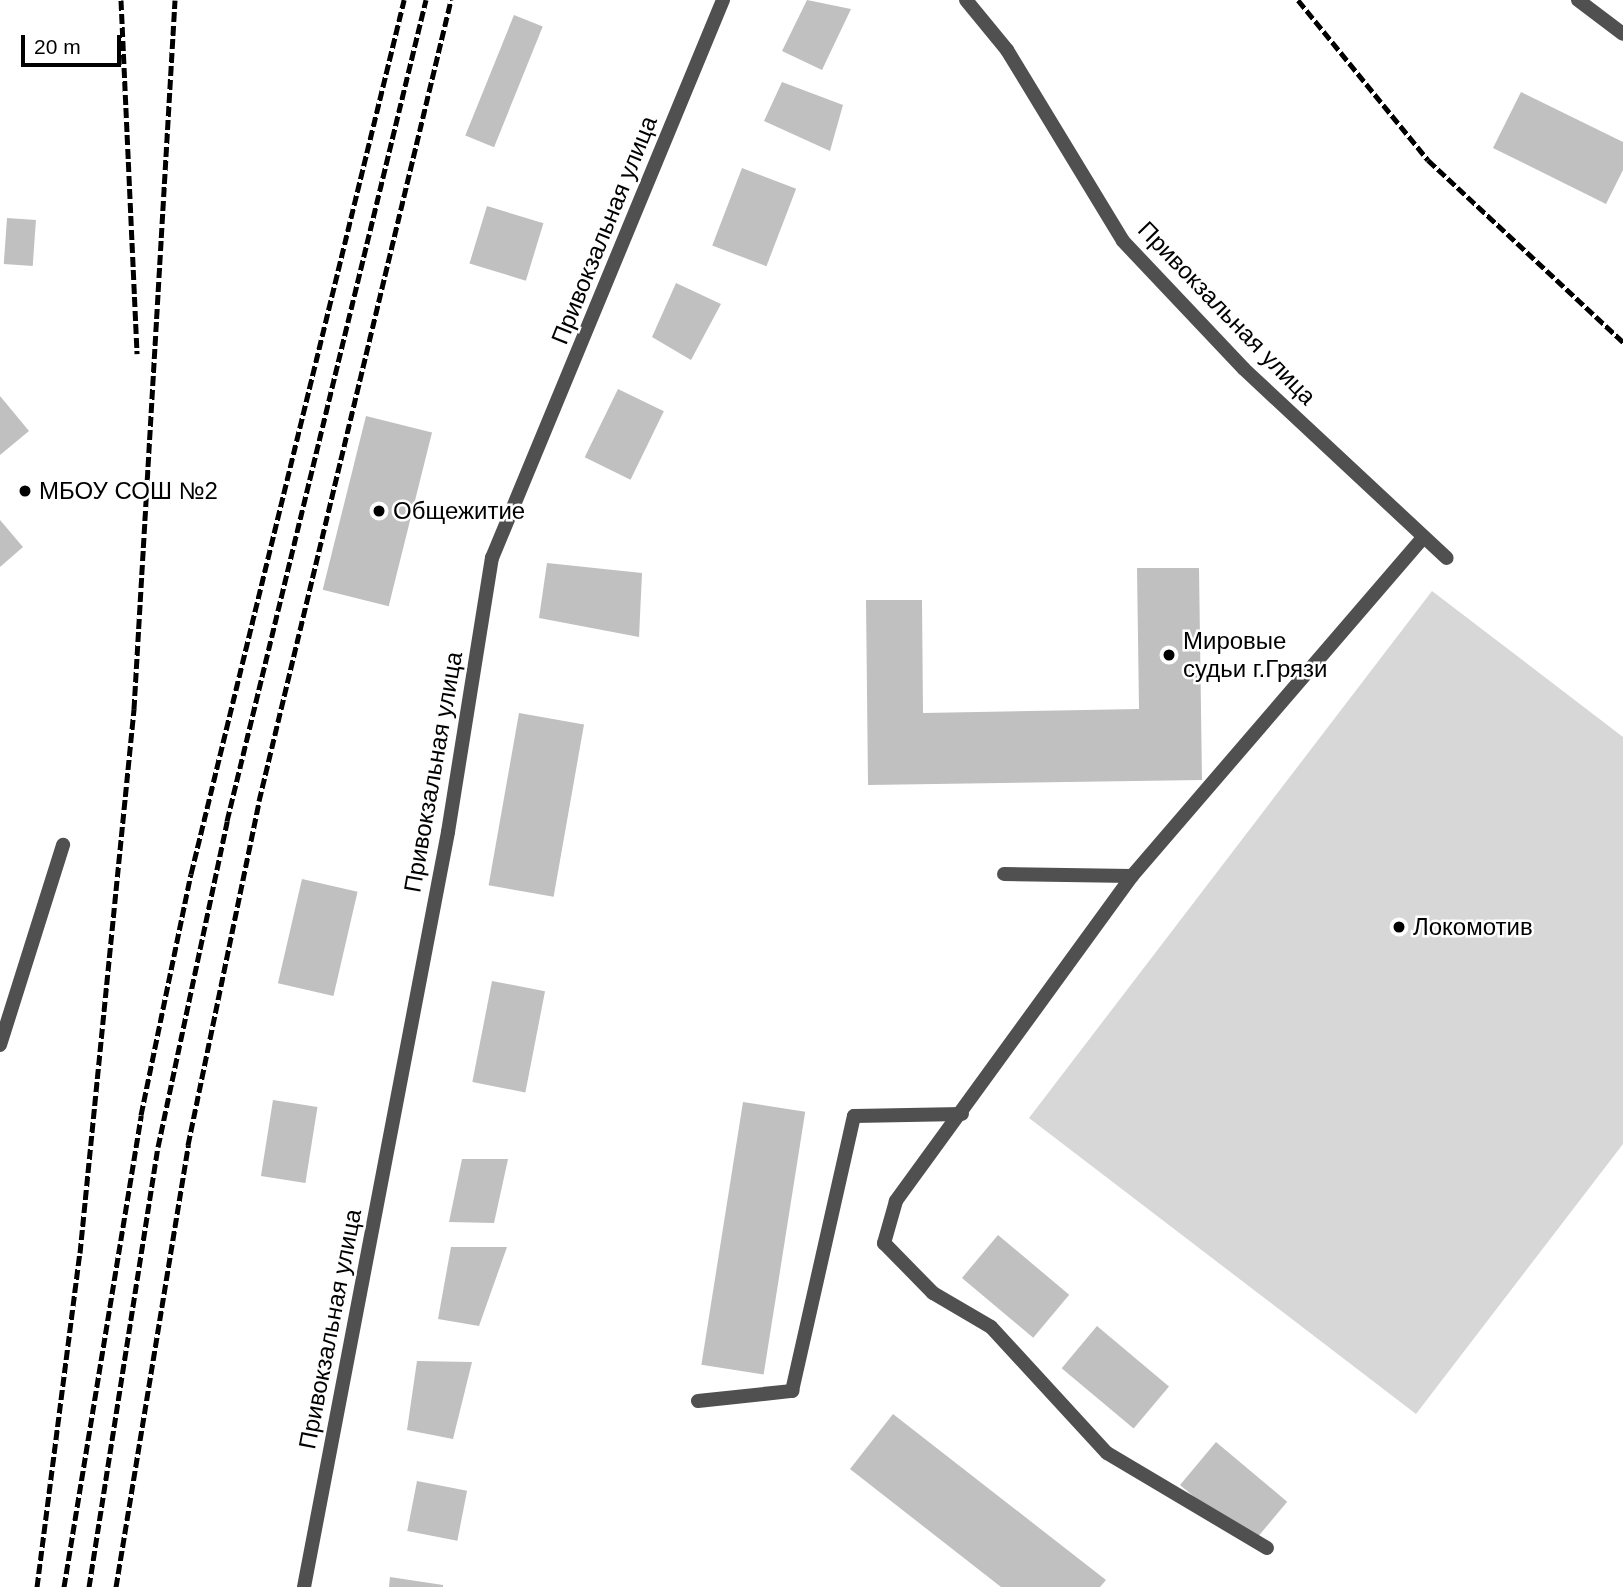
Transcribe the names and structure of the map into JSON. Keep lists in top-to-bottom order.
{
  "streets": {
    "street": ["Привокзальная улица"]
  },
  "places": [
    "МБОУ СОШ №2",
    "Общежитие",
    "Мировые судьи г.Грязи",
    "Локомотив"
  ],
  "scale_bar": "20 m"
}
